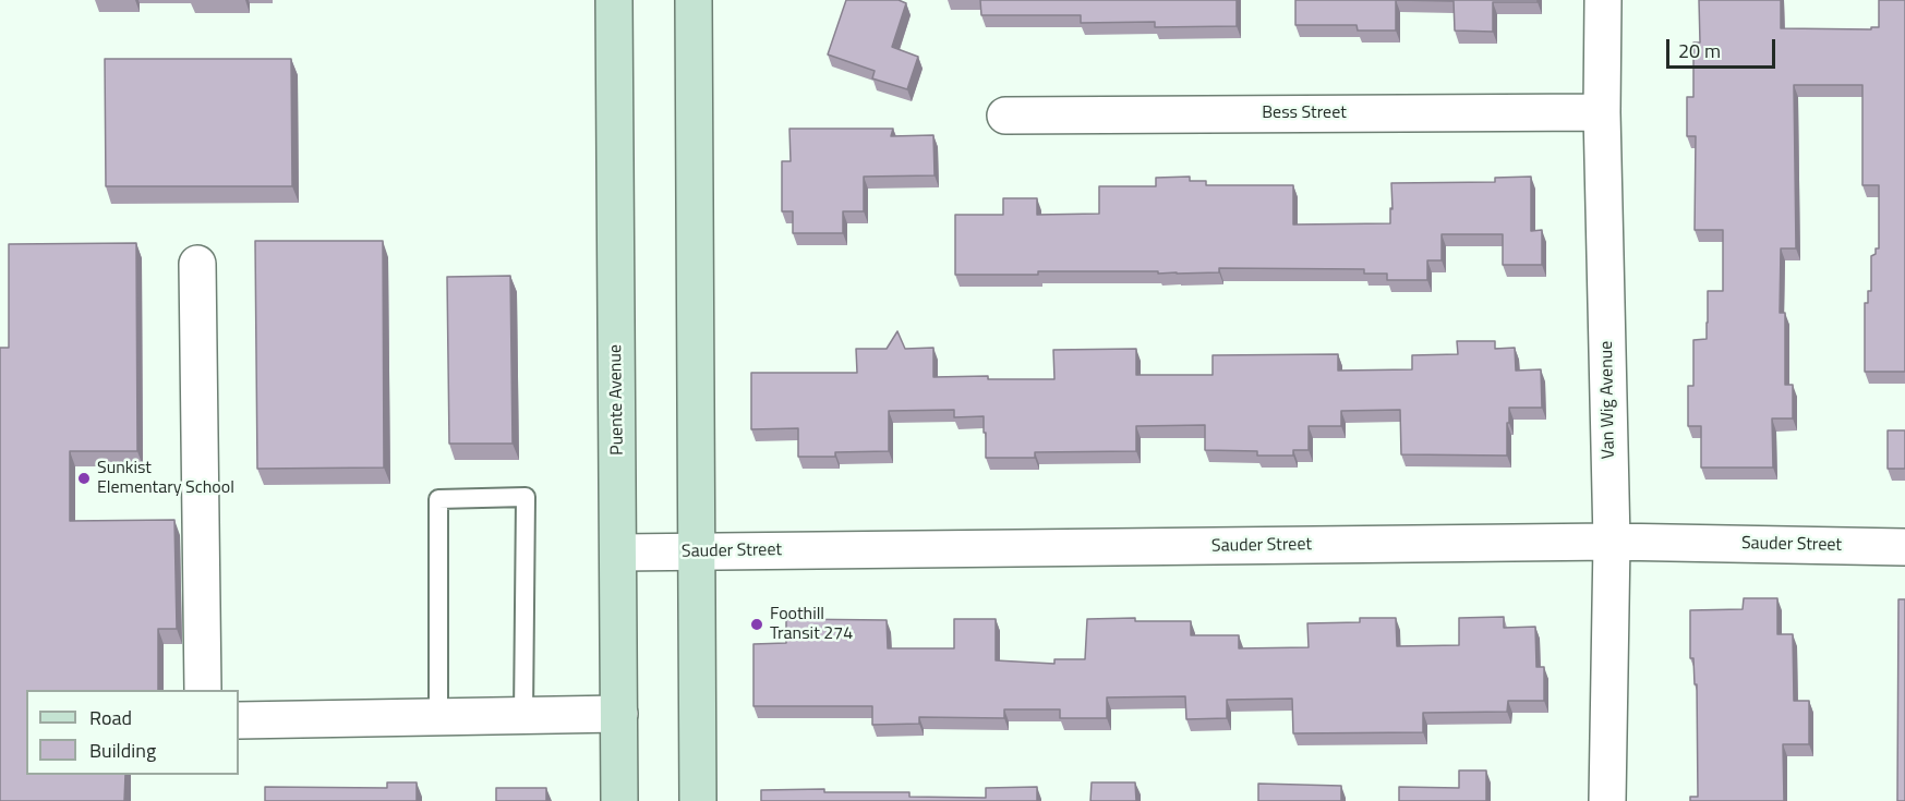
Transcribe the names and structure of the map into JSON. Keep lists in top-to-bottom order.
{
  "streets": {
    "main road": ["Puente Avenue"],
    "street": ["Bess Street", "Van Wig Avenue", "Sauder Street"]
  },
  "crossings": [
    ["Bess Street", "Van Wig Avenue"],
    ["Puente Avenue", "Sauder Street"],
    ["Van Wig Avenue", "Sauder Street"]
  ],
  "places": ["Sunkist Elementary School", "Foothill Transit 274"],
  "legend": ["Road", "Building"],
  "scale_bar": "20 m"
}
